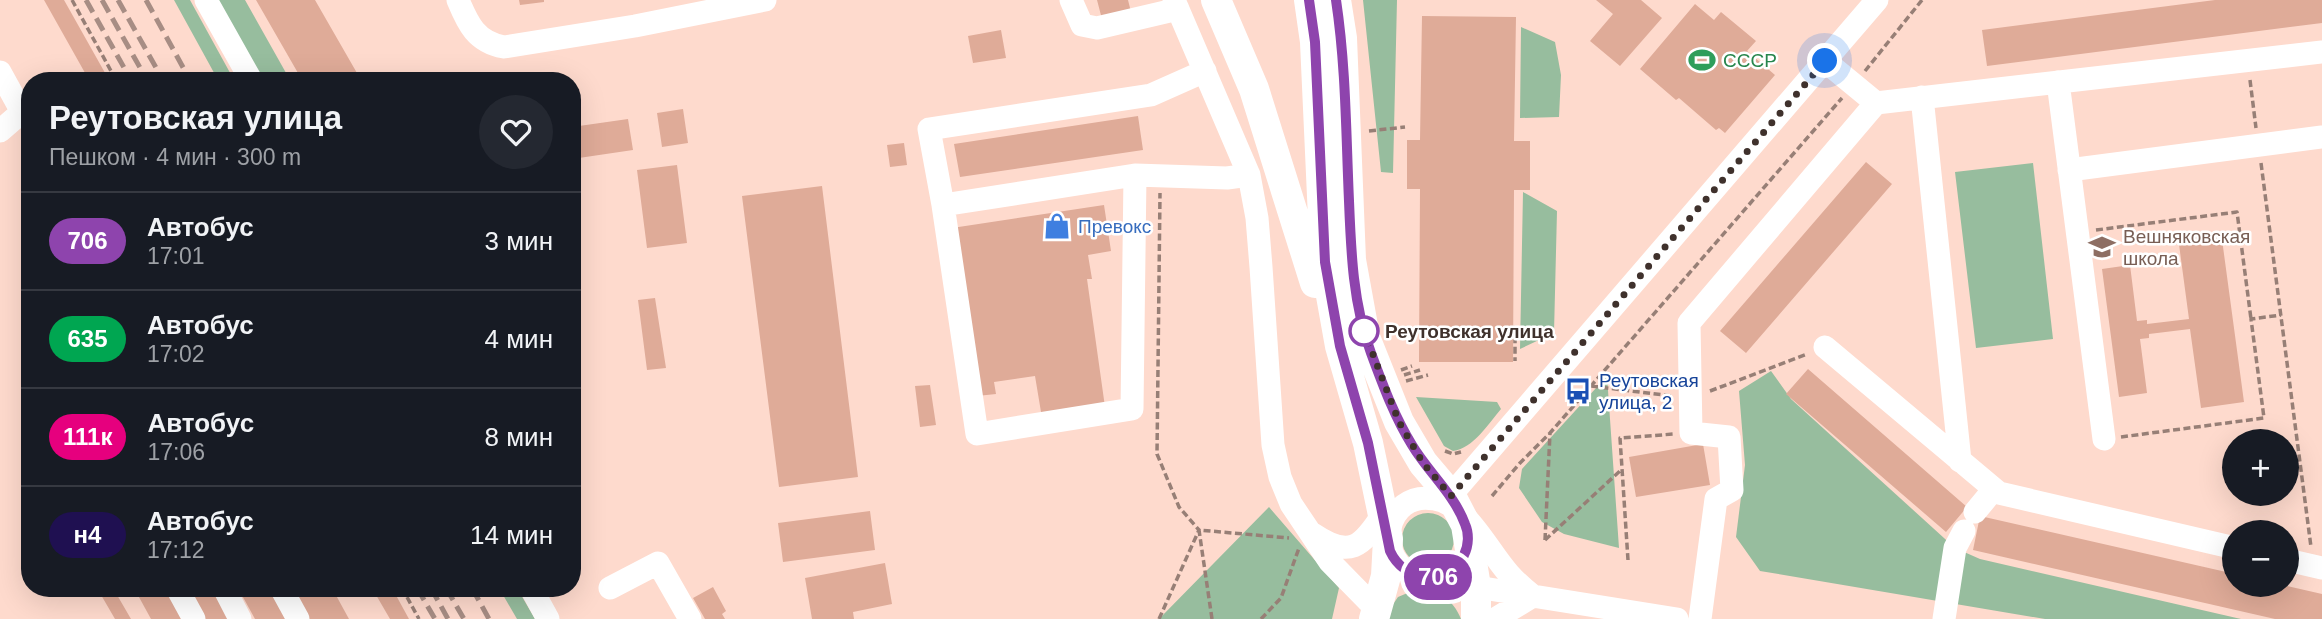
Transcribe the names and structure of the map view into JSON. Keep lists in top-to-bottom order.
{
  "places": {
    "sports": ["СССР"],
    "shop": ["Превокс"],
    "school or university": ["Вешняковская школа"],
    "other": ["Реутовская улица"],
    "bus stop": ["Реутовская улица, 2"]
  },
  "lines": ["bus line 706"],
  "page": {
    "on_map": "706",
    "heading": ["Реутовская улица", "Пешком · 4 мин · 300 m"],
    "list": [
      {
        "mark": "706",
        "name": "Автобус",
        "note": "17:01",
        "value": "3 мин"
      },
      {
        "mark": "635",
        "name": "Автобус",
        "note": "17:02",
        "value": "4 мин"
      },
      {
        "mark": "111к",
        "name": "Автобус",
        "note": "17:06",
        "value": "8 мин"
      },
      {
        "mark": "н4",
        "name": "Автобус",
        "note": "17:12",
        "value": "14 мин"
      }
    ],
    "map_buttons": ["+", "−"]
  }
}
